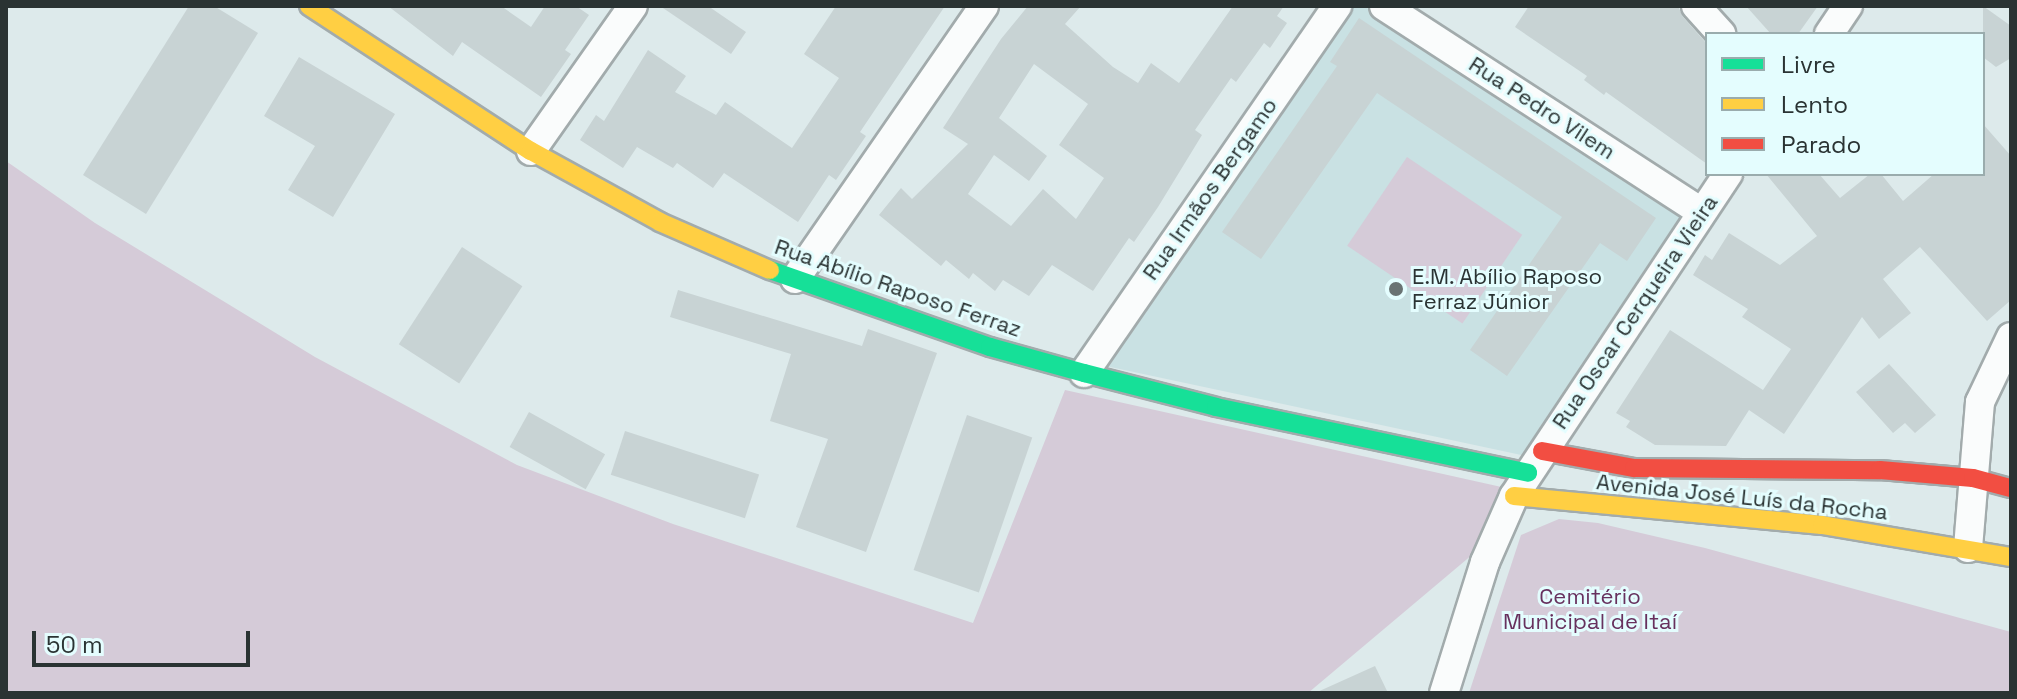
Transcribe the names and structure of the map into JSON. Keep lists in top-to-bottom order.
{
  "streets": {
    "street": [
      "Rua Pedro Vilem",
      "Rua Irmãos Bergamo",
      "Rua Abílio Raposo Ferraz",
      "Rua Oscar Cerqueira Vieira",
      "Avenida José Luís da Rocha"
    ]
  },
  "crossings": [
    ["Rua Pedro Vilem", "Rua Oscar Cerqueira Vieira"],
    ["Rua Irmãos Bergamo", "Rua Abílio Raposo Ferraz"],
    ["Rua Abílio Raposo Ferraz", "Rua Oscar Cerqueira Vieira"],
    ["Rua Abílio Raposo Ferraz", "Avenida José Luís da Rocha"],
    ["Rua Oscar Cerqueira Vieira", "Avenida José Luís da Rocha"]
  ],
  "parks": ["Cemitério Municipal de Itaí"],
  "places": ["E.M. Abílio Raposo Ferraz Júnior"],
  "legend": ["Livre", "Lento", "Parado"],
  "scale_bar": "50 m"
}
